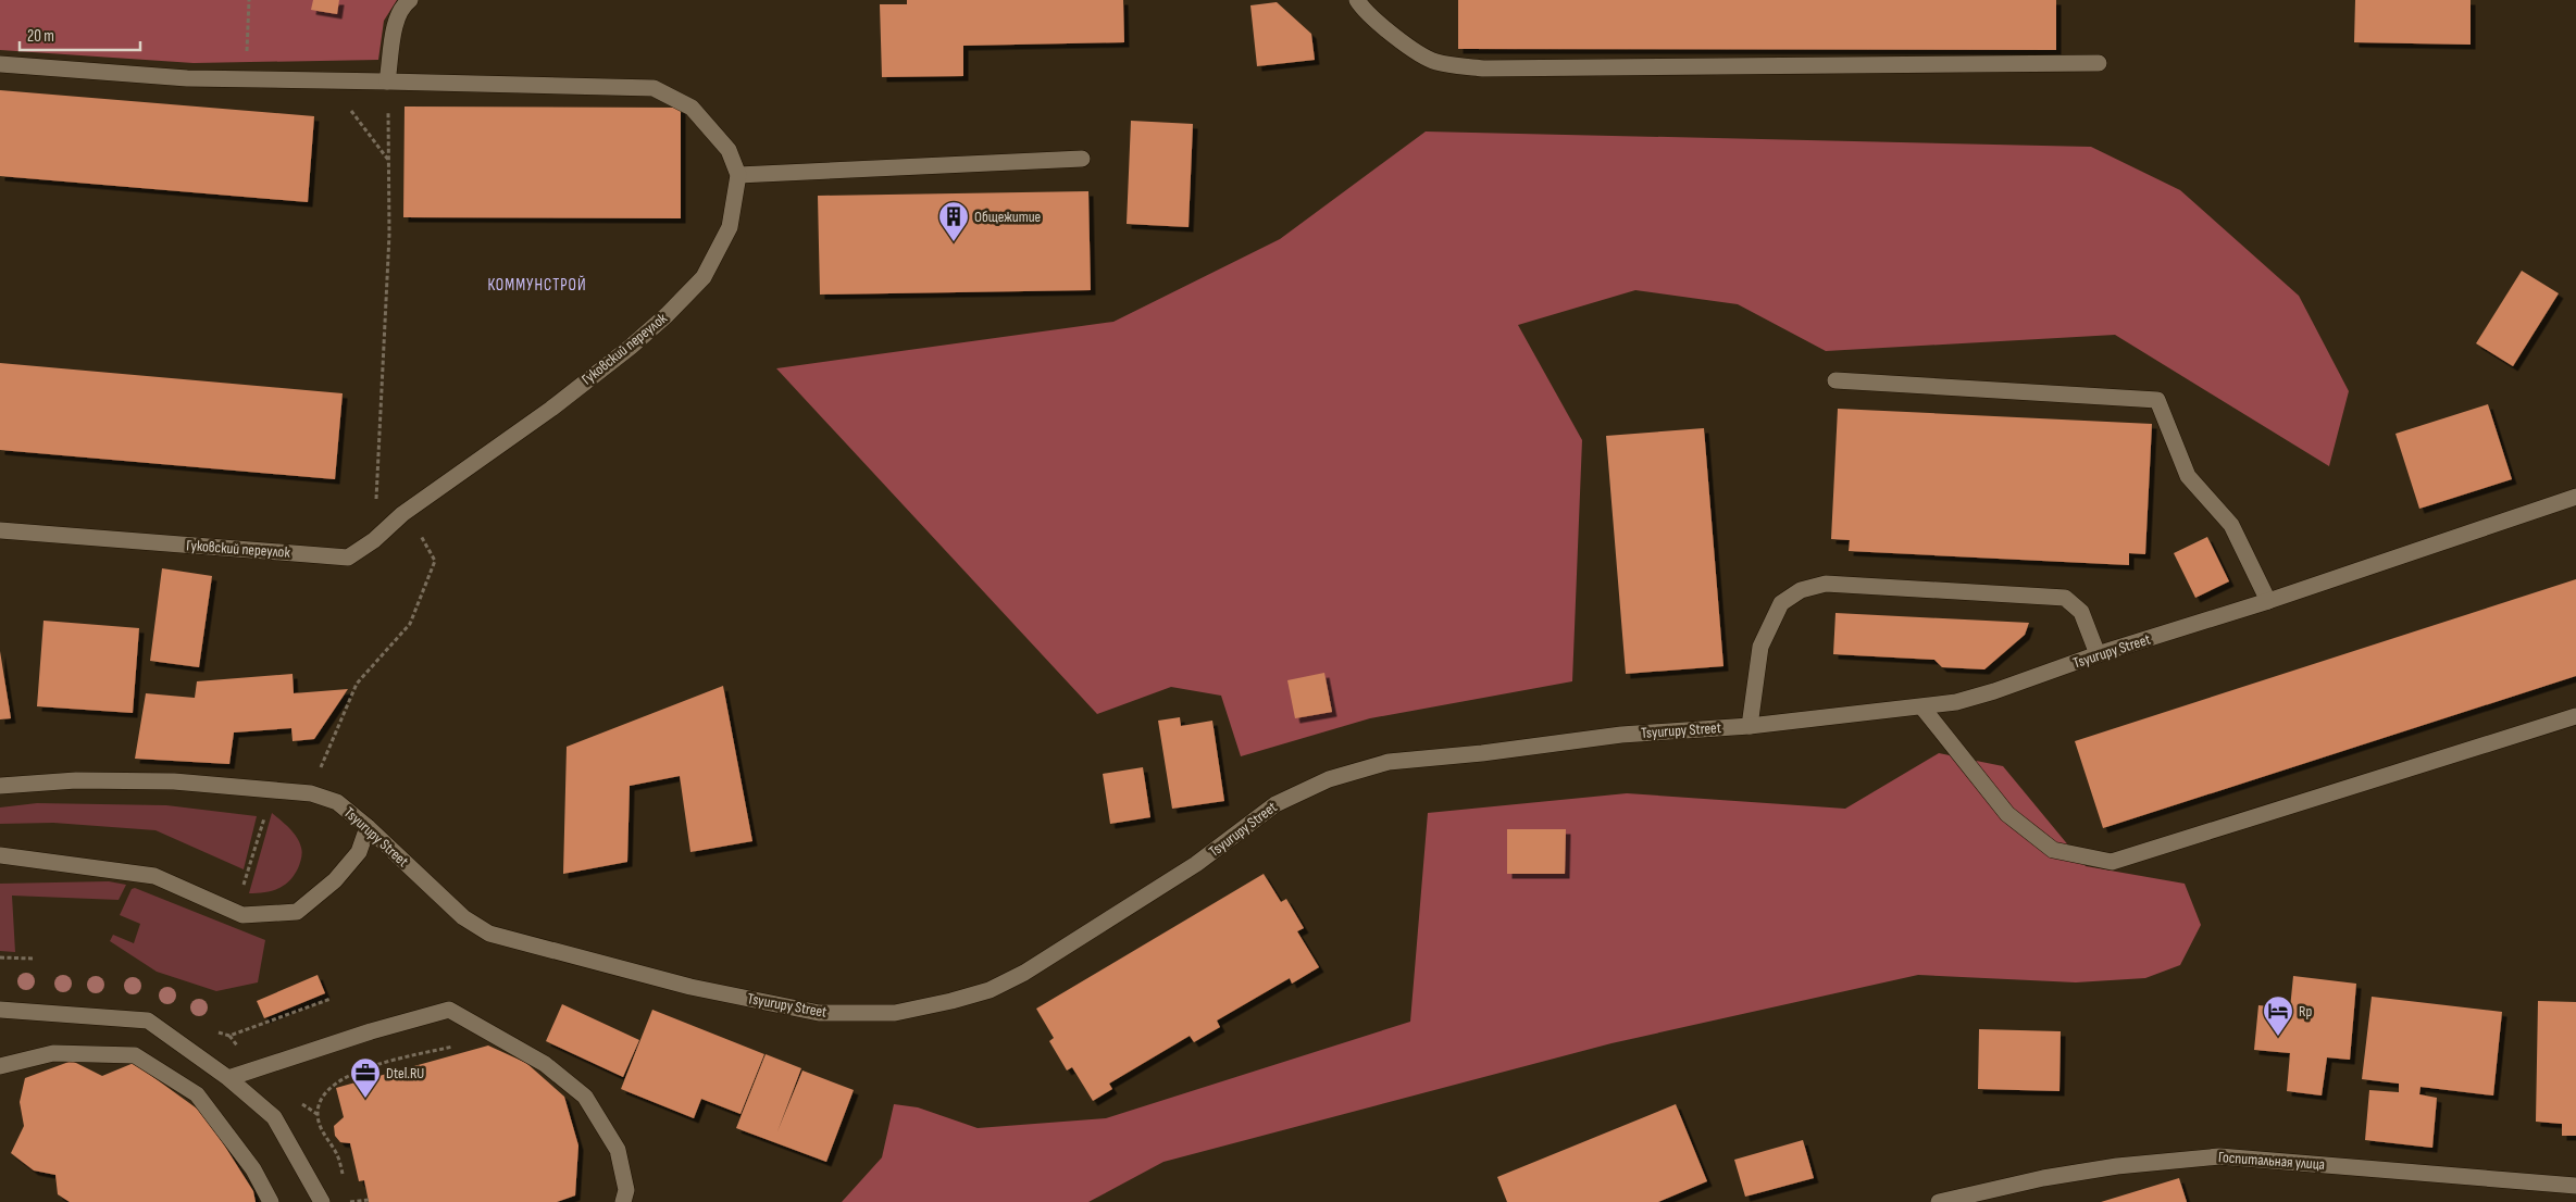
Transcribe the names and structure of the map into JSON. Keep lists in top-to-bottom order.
{
  "streets": {
    "street": ["Гуковский переулок", "Tsyurupy Street", "Госпитальная улица"]
  },
  "districts": ["КОММУНСТРОЙ"],
  "places": {
    "building": ["Общежитие"],
    "hotel": ["Rp"],
    "office": ["Dtel.RU"]
  },
  "scale_bar": "20 m"
}
